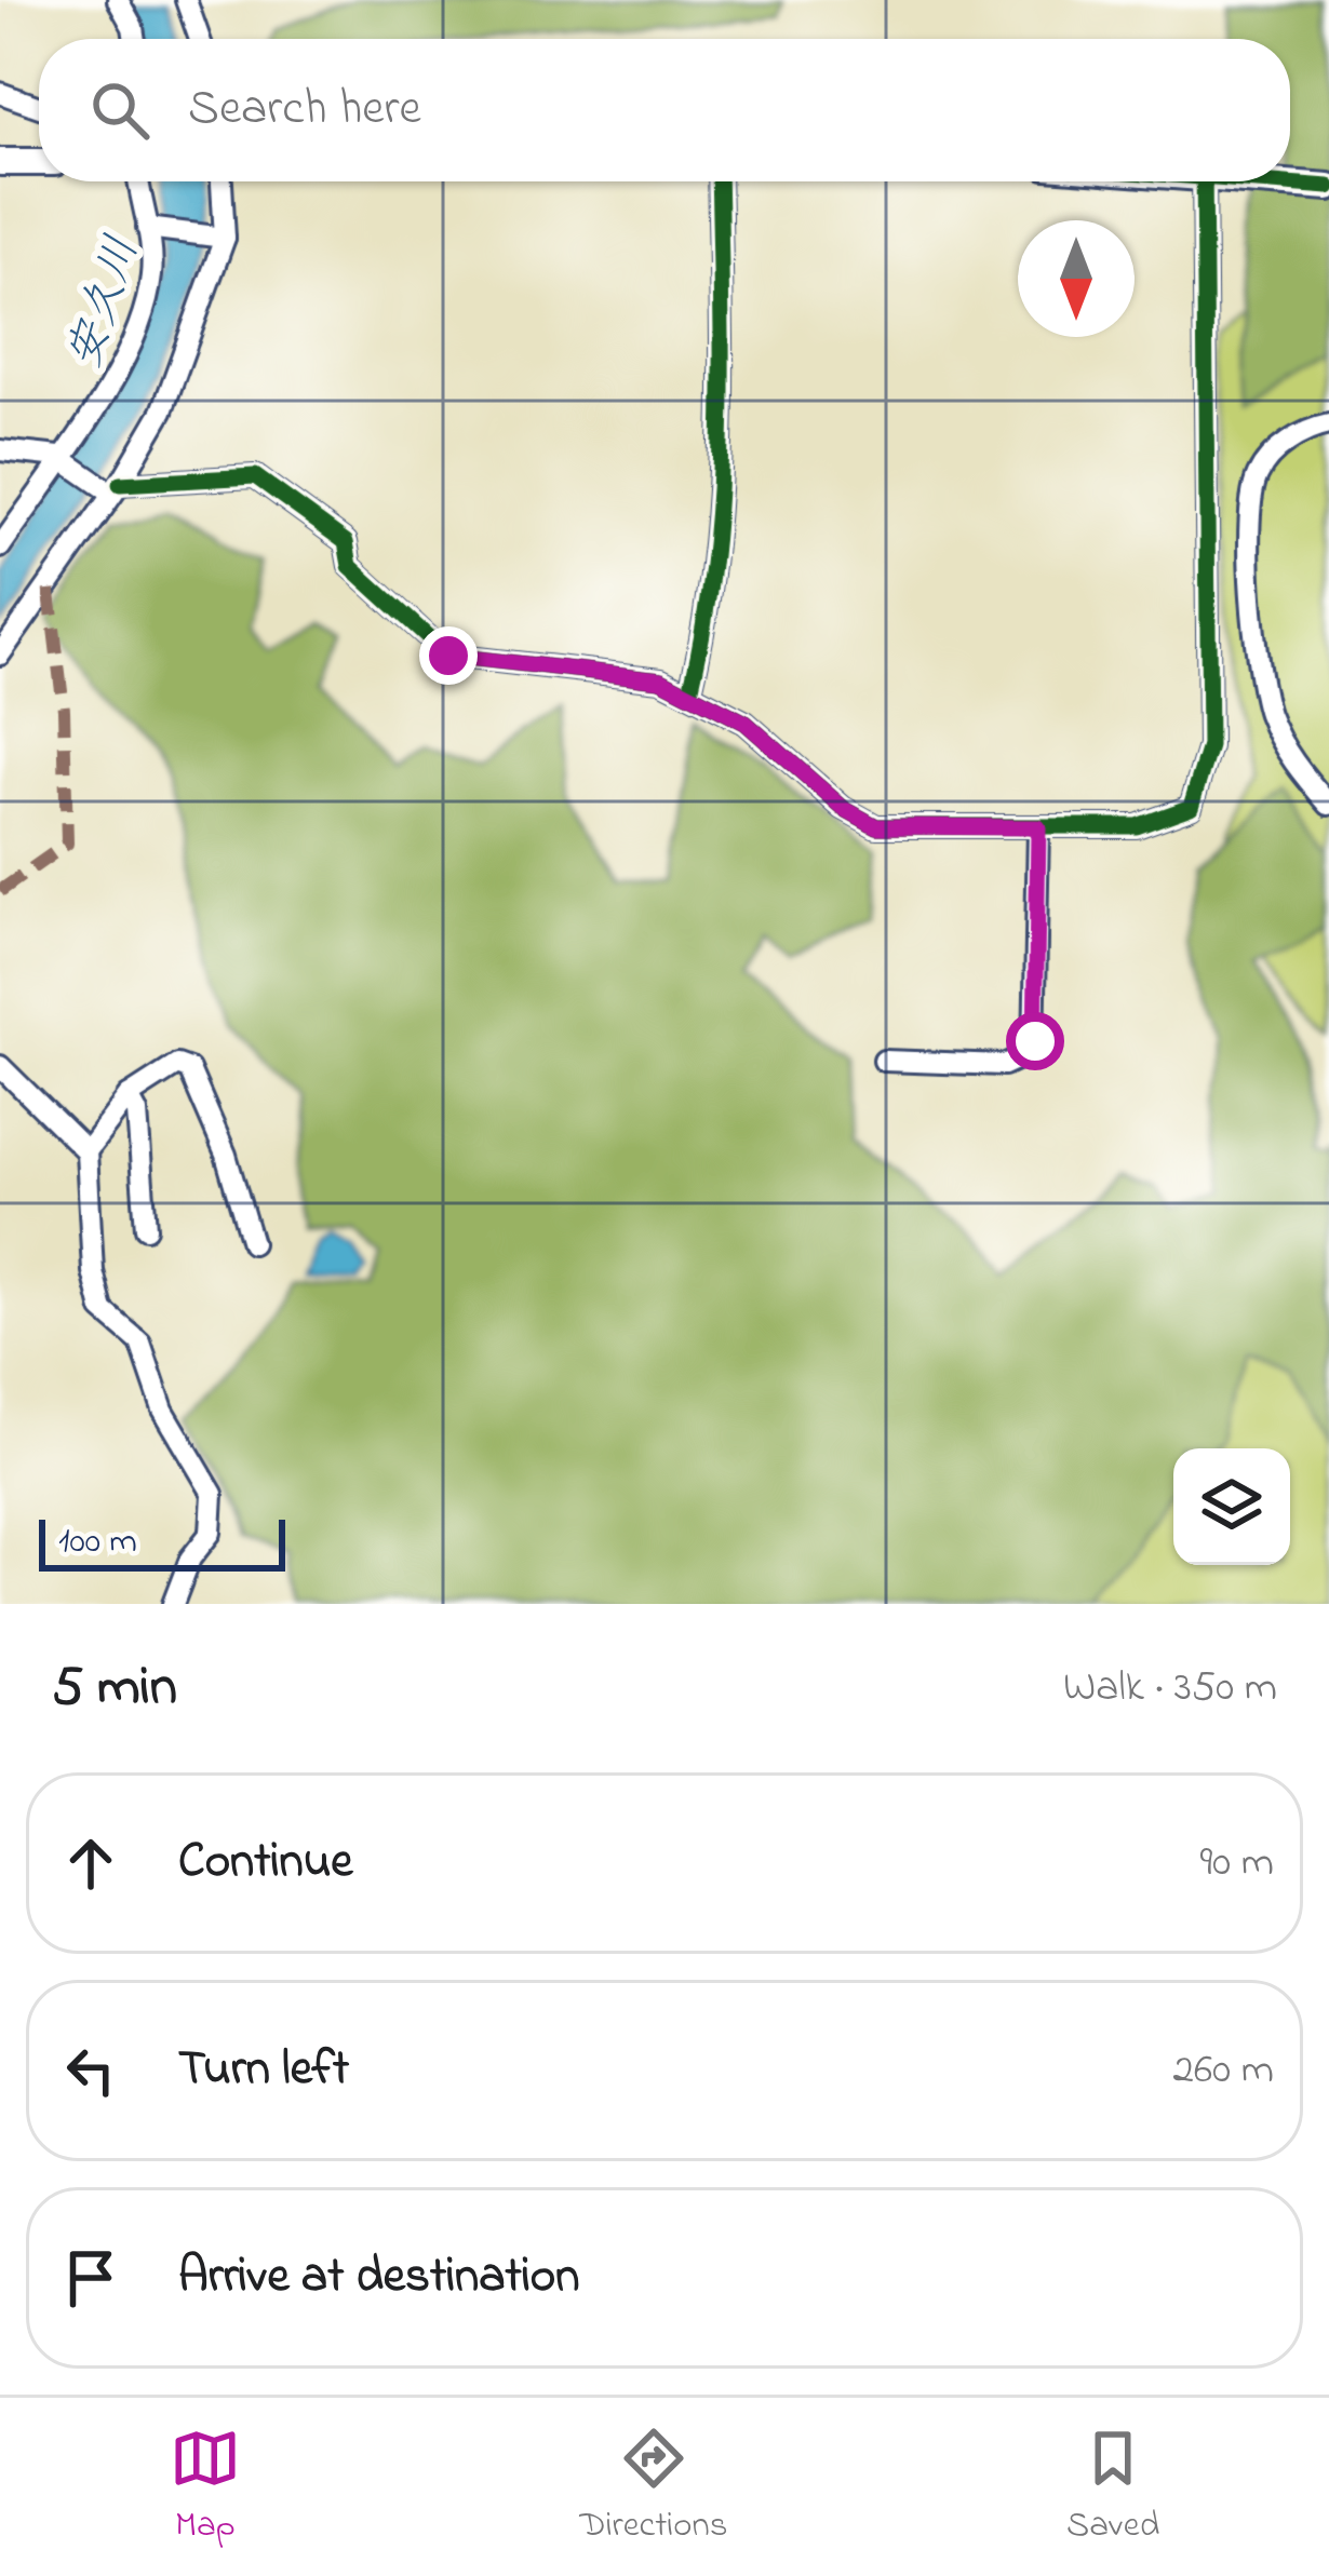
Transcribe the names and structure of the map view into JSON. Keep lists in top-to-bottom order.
{
  "water": ["安久川"],
  "scale_bar": "100 m",
  "north": "bottom",
  "page": {
    "search": "Search here",
    "scale": "100 m",
    "heading": ["5 min", "Walk · 350 m"],
    "list": [
      ["Continue", "90 m"],
      ["Turn left", "260 m"],
      "Arrive at destination"
    ],
    "nav": ["Map", "Directions", "Saved"]
  }
}
